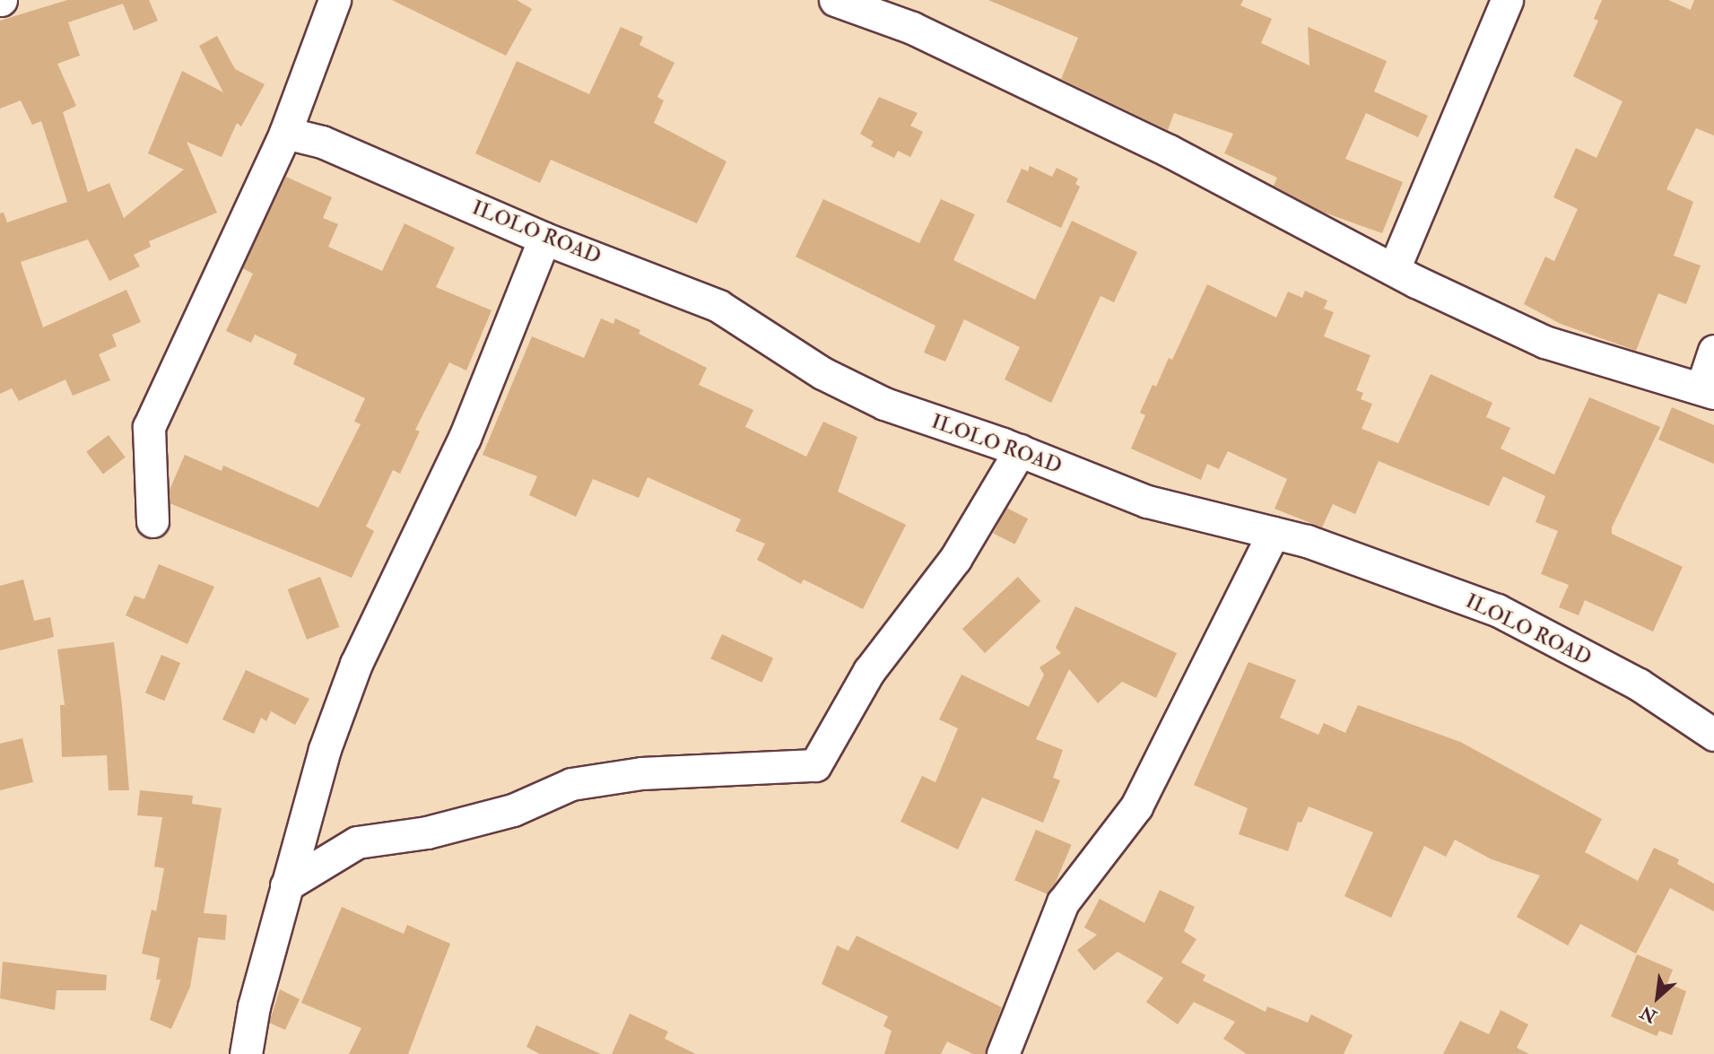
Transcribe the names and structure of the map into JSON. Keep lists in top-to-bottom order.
{
  "streets": {
    "street": ["ILOLO ROAD"]
  },
  "north": "bottom left"
}
